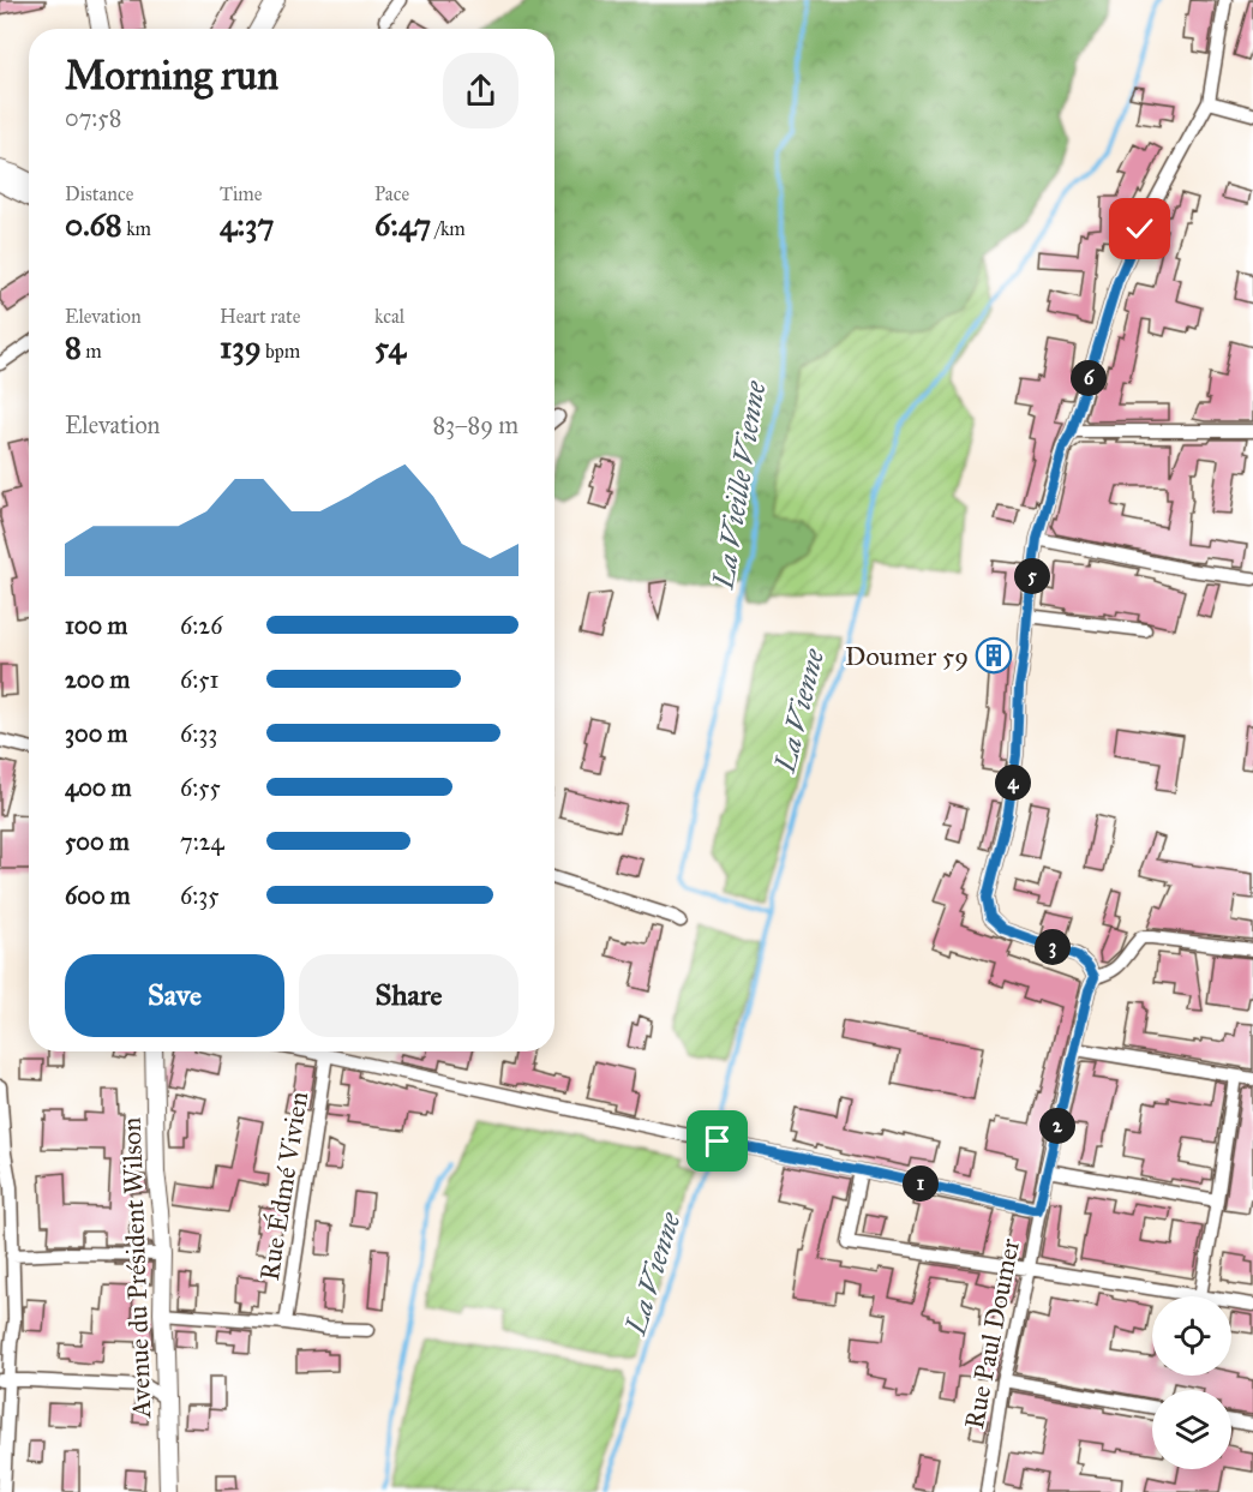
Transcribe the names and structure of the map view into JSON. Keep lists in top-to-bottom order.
{
  "streets": {
    "street": ["Rue Édmé Vivien", "Avenue du Président Wilson", "Rue Paul Doumer"]
  },
  "water": ["La Vieille Vienne", "La Vienne"],
  "places": {
    "building": ["Doumer 59"]
  },
  "page": {
    "heading": ["Morning run", "07:58"],
    "stats": [
      ["Distance", "0.68 km"],
      ["Time", "4:37"],
      ["Pace", "6:47 /km"],
      ["Elevation", "8 m"],
      ["Heart rate", "139 bpm"],
      ["kcal", "54"]
    ],
    "pins": [
      "6",
      "5",
      "4",
      "3",
      "2",
      "1"
    ],
    "chart": ["Elevation", "83–89 m"],
    "list": [
      {
        "name": "100 m",
        "note": "6:26"
      },
      {
        "name": "200 m",
        "note": "6:51"
      },
      {
        "name": "300 m",
        "note": "6:33"
      },
      {
        "name": "400 m",
        "note": "6:55"
      },
      {
        "name": "500 m",
        "note": "7:24"
      },
      {
        "name": "600 m",
        "note": "6:35"
      }
    ],
    "buttons": ["Save", "Share"]
  }
}
